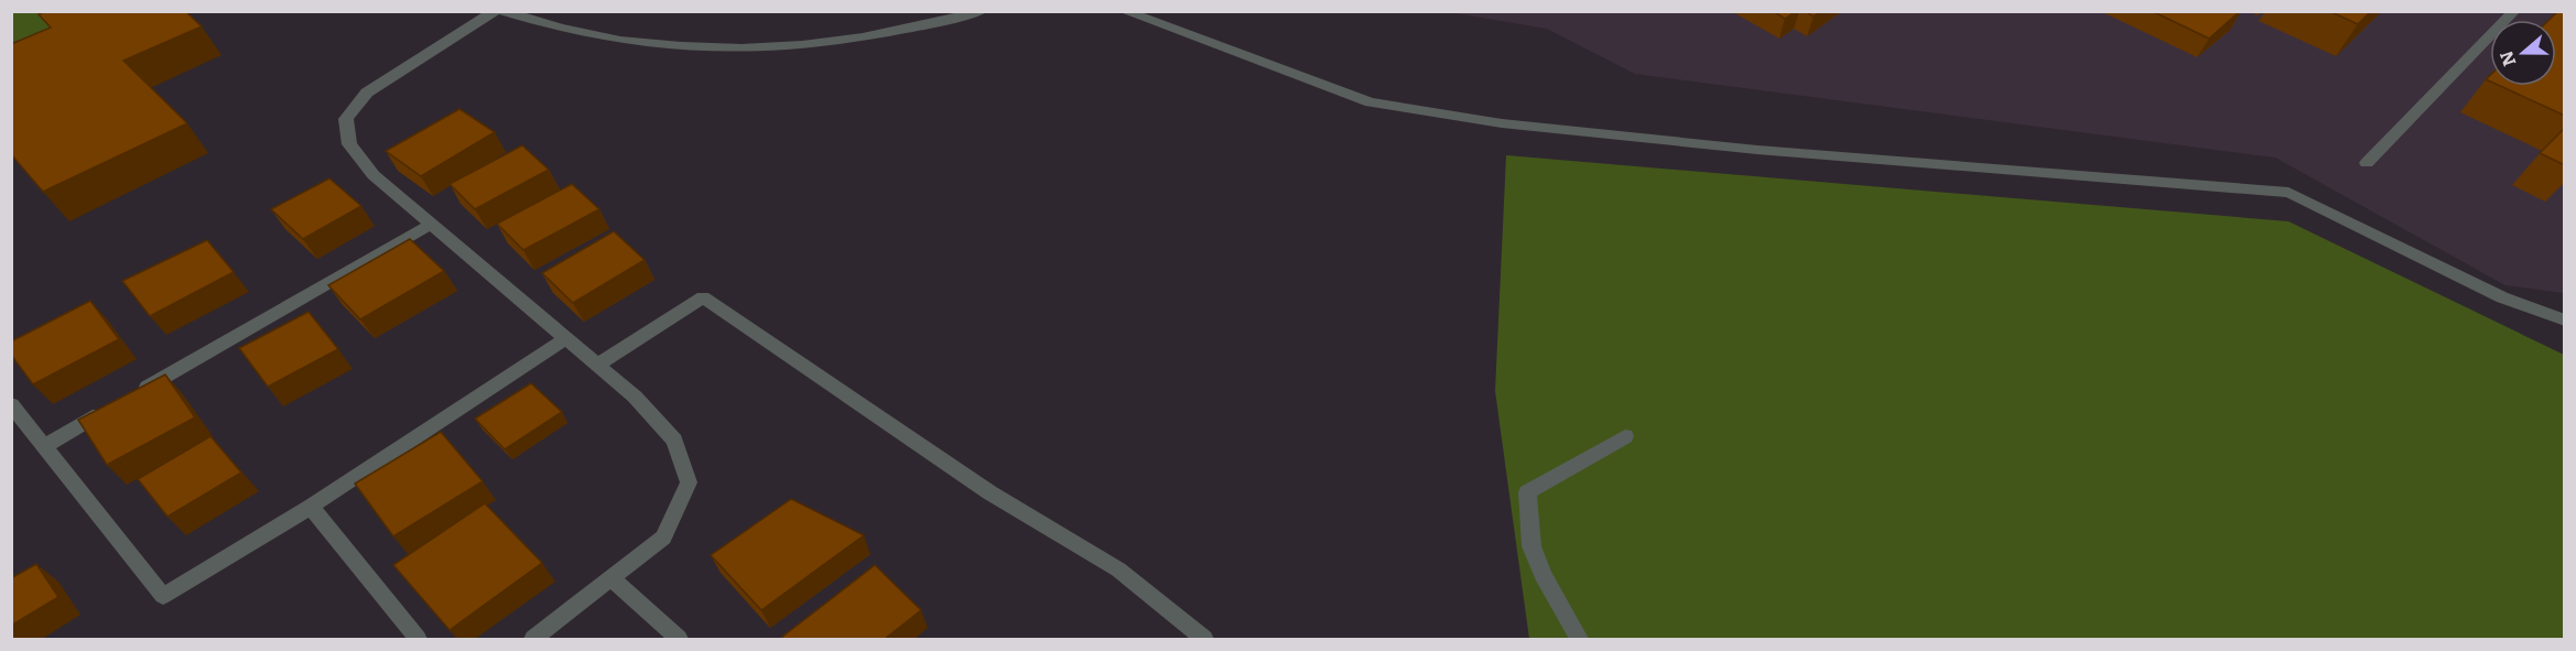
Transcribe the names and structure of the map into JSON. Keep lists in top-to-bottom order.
{
  "north": "left"
}
